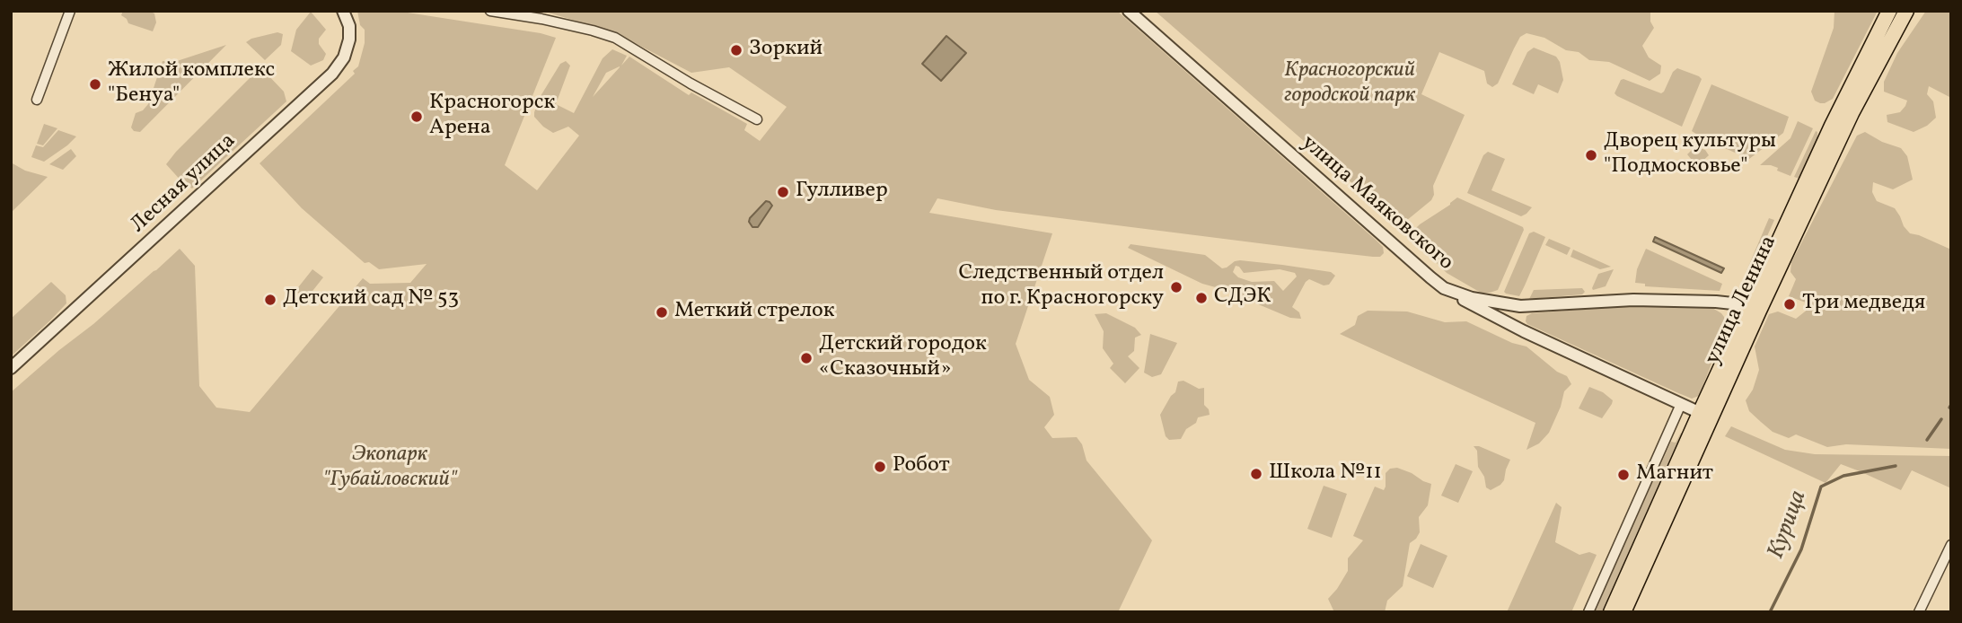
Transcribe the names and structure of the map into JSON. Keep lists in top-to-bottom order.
{
  "streets": {
    "main road": ["улица Ленина"],
    "street": ["Лесная улица", "улица Маяковского"]
  },
  "crossings": [
    ["улица Маяковского", "улица Ленина"]
  ],
  "water": ["Курица"],
  "parks": ["Красногорский городской парк", "Экопарк \"Губайловский\""],
  "places": [
    "Зоркий",
    "Жилой комплекс \"Бенуа\"",
    "Красногорск Арена",
    "Дворец культуры \"Подмосковье\"",
    "Гулливер",
    "Следственный отдел по г. Красногорску",
    "СДЭК",
    "Детский сад № 53",
    "Три медведя",
    "Меткий стрелок",
    "Детский городок «Сказочный»",
    "Робот",
    "Школа №11",
    "Магнит"
  ]
}
